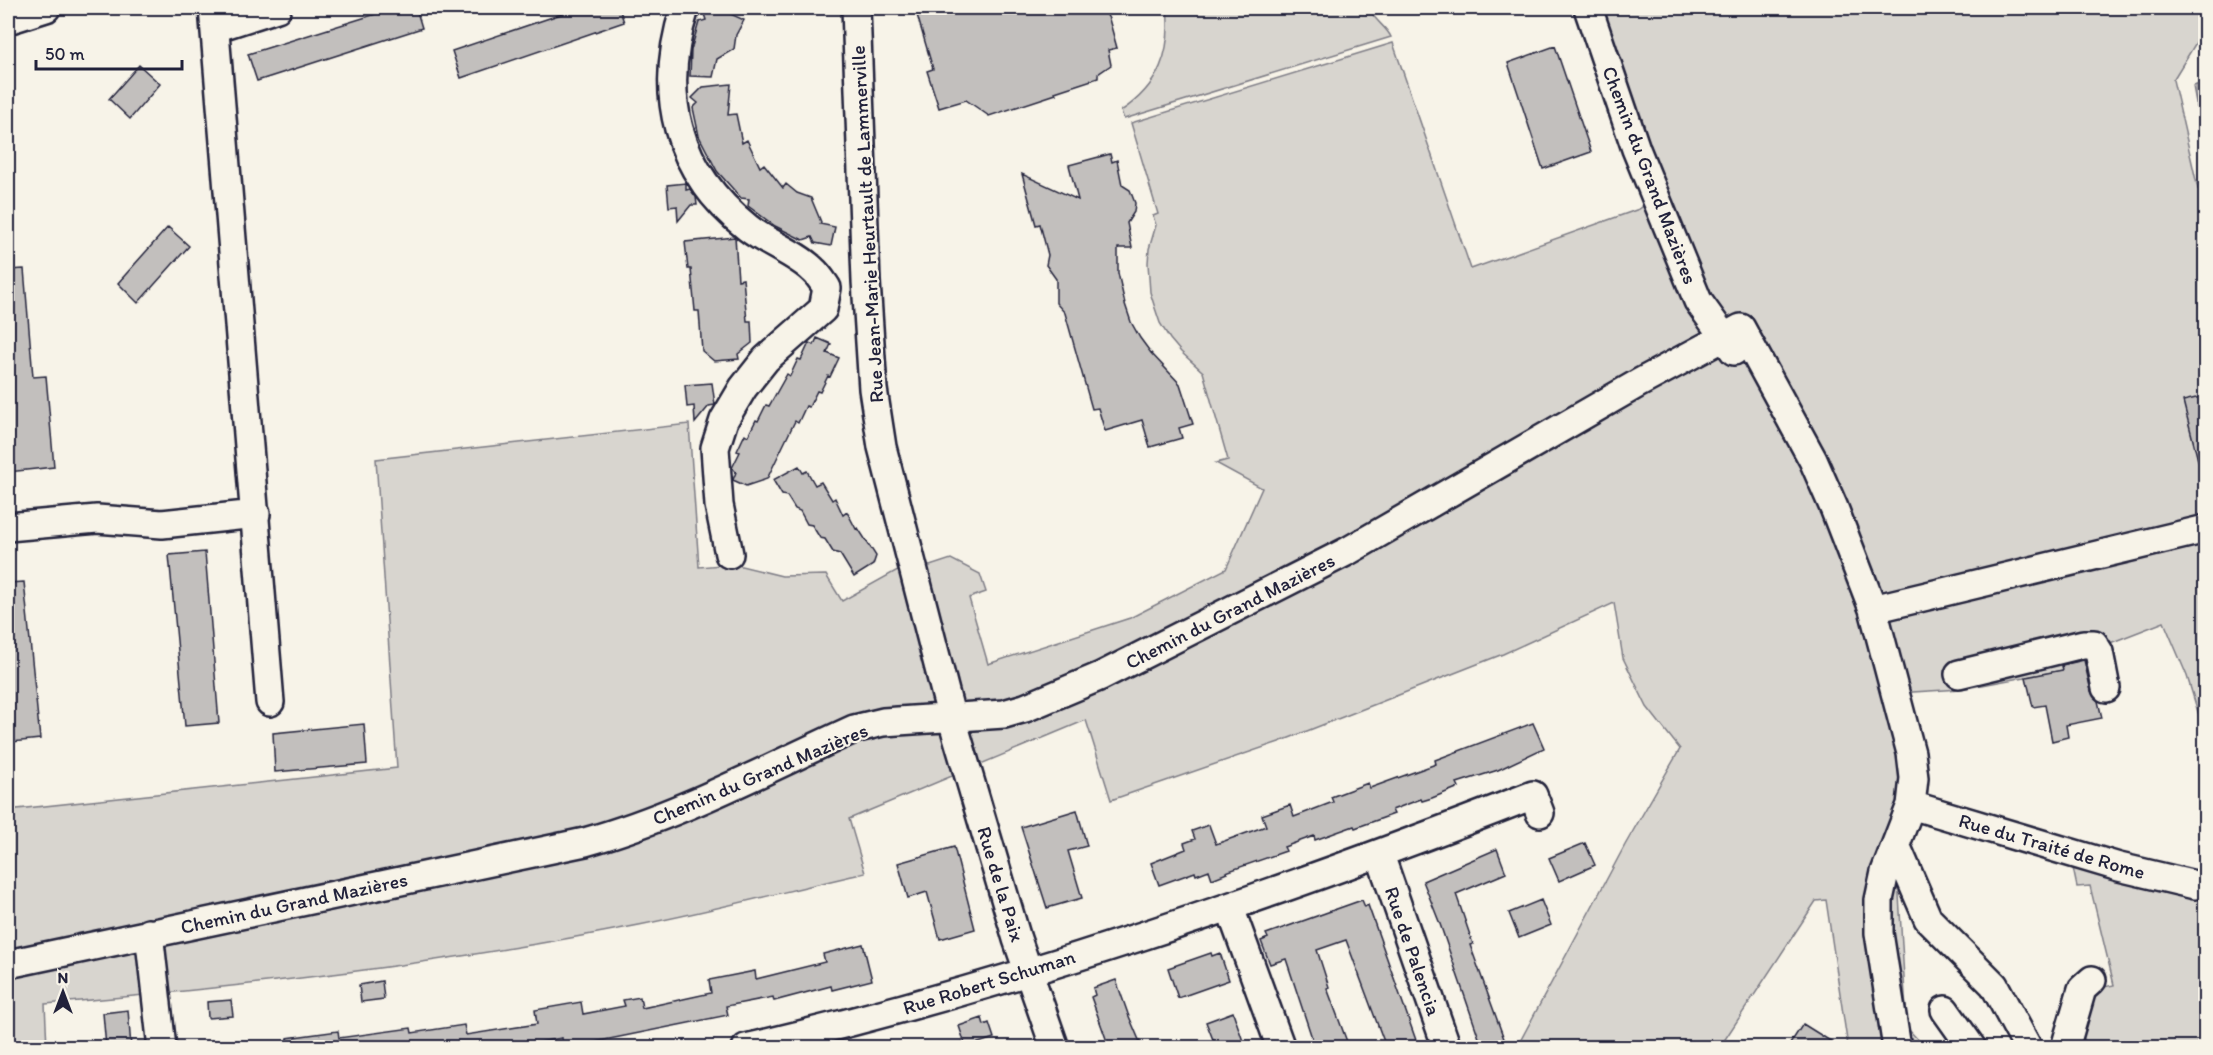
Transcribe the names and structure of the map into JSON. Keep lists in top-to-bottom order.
{
  "streets": {
    "street": [
      "Chemin du Grand Mazières",
      "Rue Jean-Marie Heurtault de Lammerville",
      "Rue du Traité de Rome",
      "Rue de la Paix",
      "Rue de Palencia",
      "Rue Robert Schuman"
    ]
  },
  "crossings": [
    ["Chemin du Grand Mazières", "Rue Jean-Marie Heurtault de Lammerville"],
    ["Chemin du Grand Mazières", "Rue du Traité de Rome"],
    ["Chemin du Grand Mazières", "Rue de la Paix"],
    ["Rue Jean-Marie Heurtault de Lammerville", "Rue de la Paix"],
    ["Rue de la Paix", "Rue Robert Schuman"],
    ["Rue de Palencia", "Rue Robert Schuman"]
  ],
  "scale_bar": "50 m",
  "north": "top"
}
